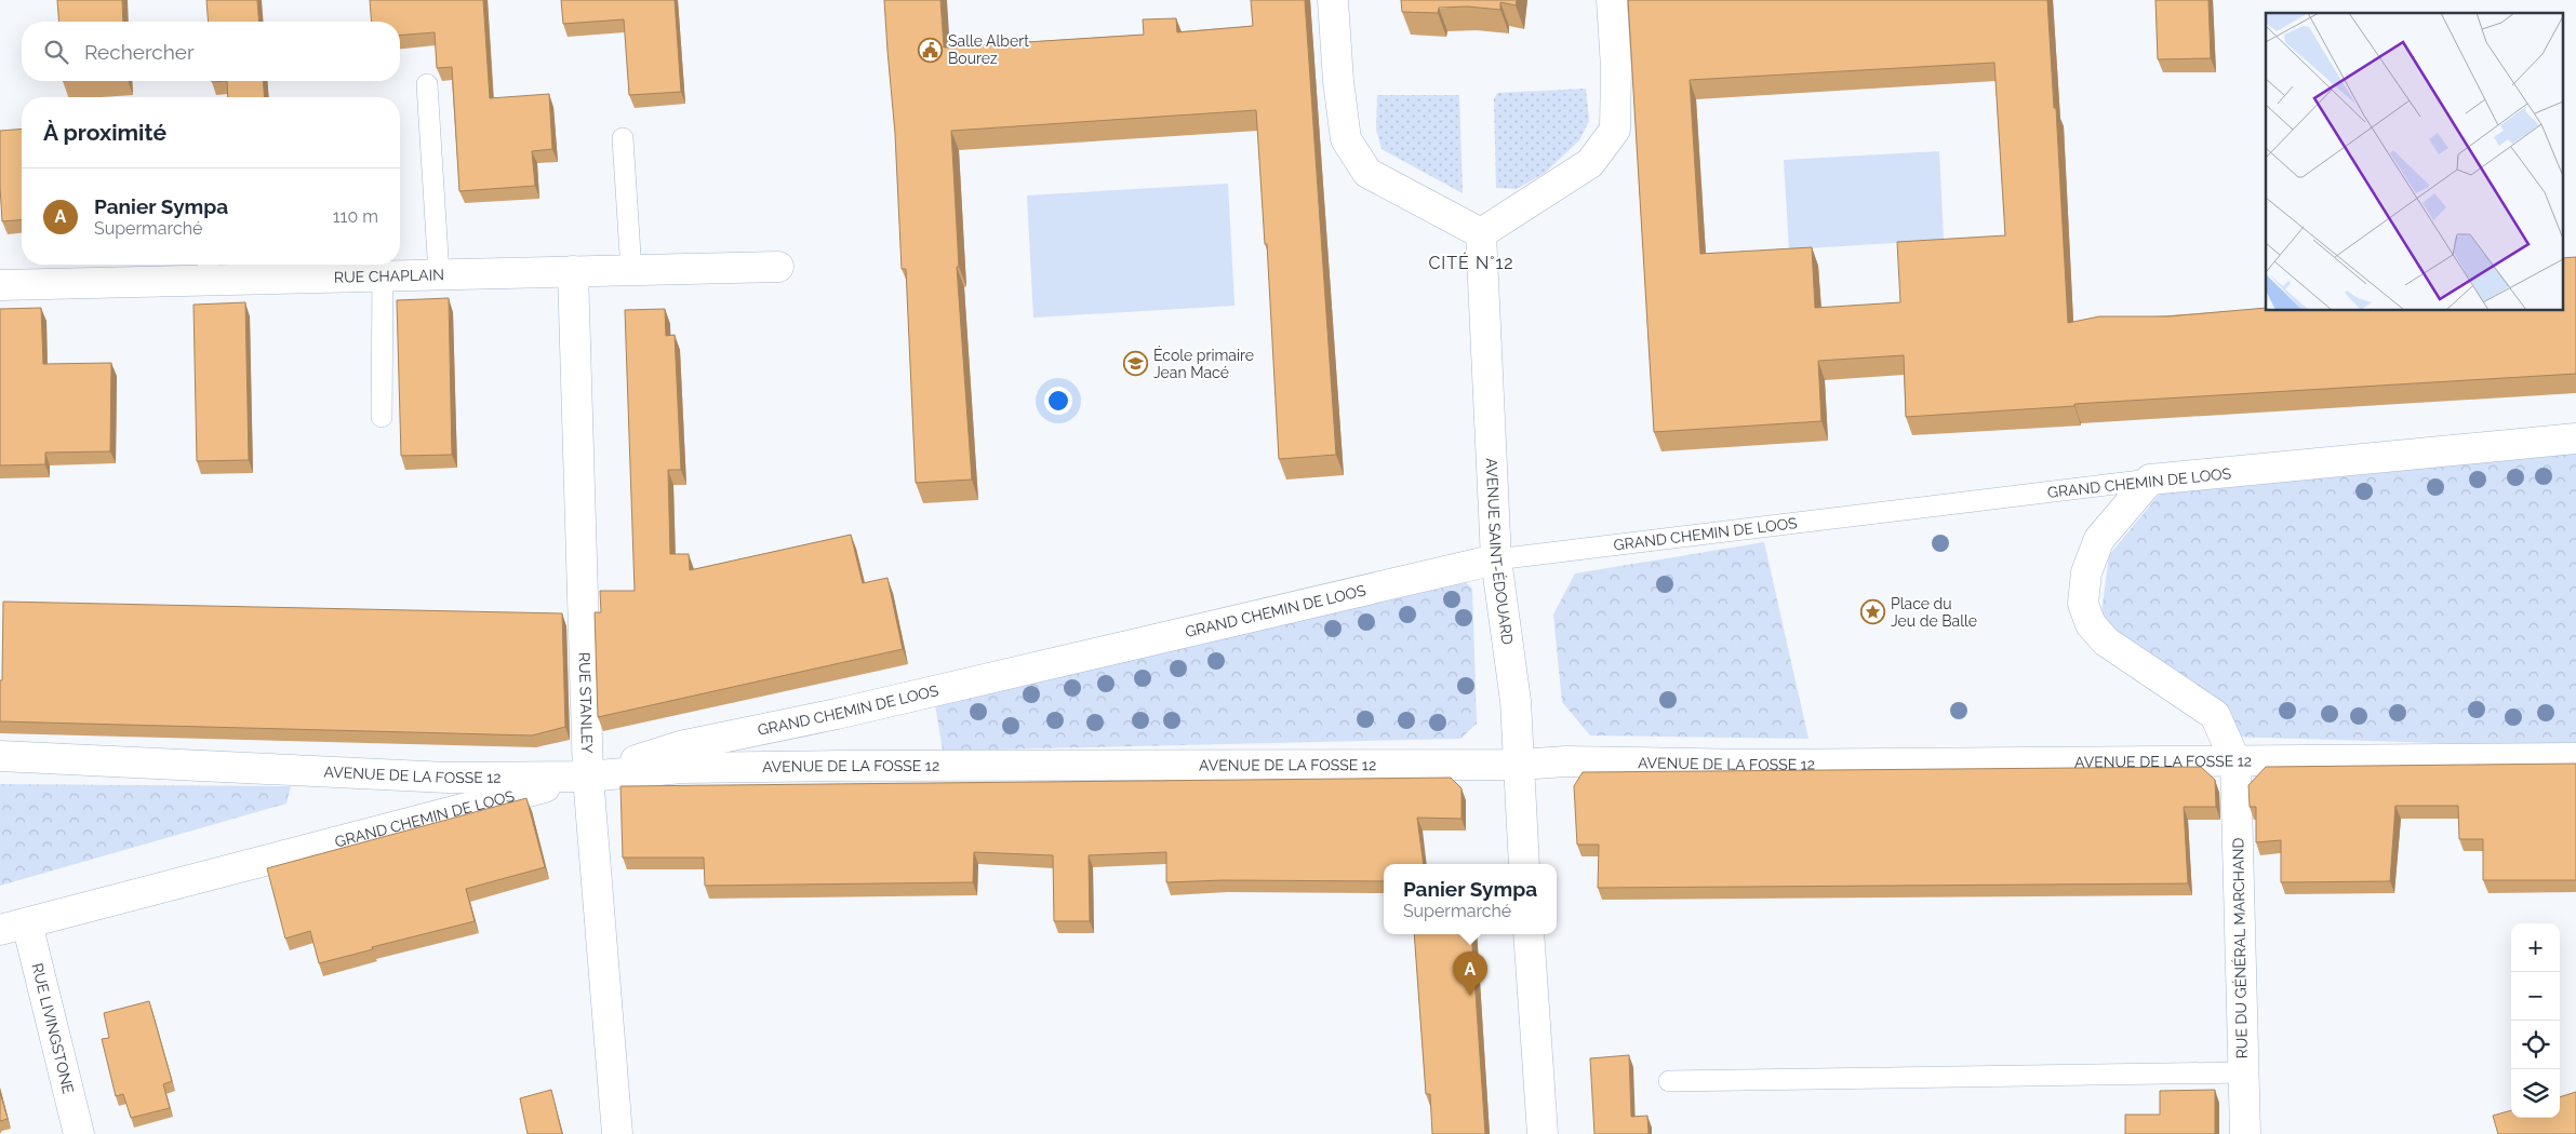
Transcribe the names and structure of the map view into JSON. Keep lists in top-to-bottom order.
{
  "streets": {
    "street": [
      "RUE CHAPLAIN",
      "GRAND CHEMIN DE LOOS",
      "AVENUE SAINT-ÉDOUARD",
      "RUE STANLEY",
      "AVENUE DE LA FOSSE 12",
      "RUE DU GÉNÉRAL MARCHAND",
      "RUE LIVINGSTONE"
    ]
  },
  "crossings": [
    ["RUE CHAPLAIN", "RUE STANLEY"],
    ["GRAND CHEMIN DE LOOS", "AVENUE SAINT-ÉDOUARD"],
    ["GRAND CHEMIN DE LOOS", "RUE STANLEY"],
    ["GRAND CHEMIN DE LOOS", "AVENUE DE LA FOSSE 12"],
    ["GRAND CHEMIN DE LOOS", "RUE LIVINGSTONE"],
    ["AVENUE SAINT-ÉDOUARD", "AVENUE DE LA FOSSE 12"],
    ["RUE STANLEY", "AVENUE DE LA FOSSE 12"],
    ["AVENUE DE LA FOSSE 12", "RUE DU GÉNÉRAL MARCHAND"]
  ],
  "districts": ["CITÉ N°12"],
  "places": {
    "public building": ["Salle Albert Bourez"],
    "school or university": ["École primaire Jean Macé"],
    "place": ["Place du Jeu de Balle"]
  },
  "page": {
    "search": "Rechercher",
    "heading": "À proximité",
    "list": [
      {
        "mark": "A",
        "name": "Panier Sympa",
        "note": "Supermarché",
        "value": "110 m"
      }
    ],
    "popup": ["Panier Sympa", "Supermarché"],
    "map_buttons": ["+", "−"],
    "pins": "A"
  }
}
